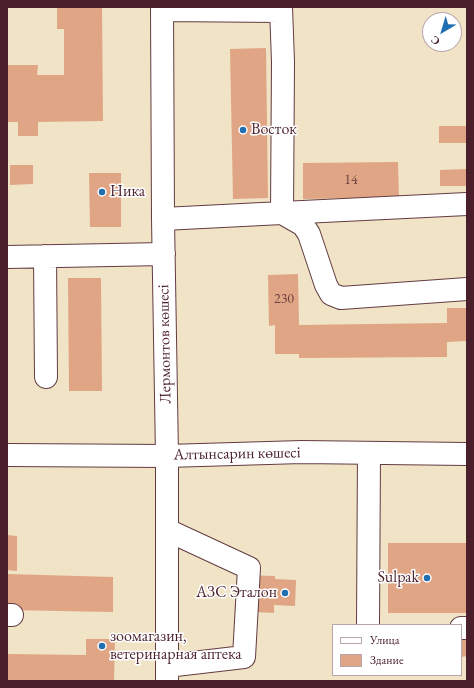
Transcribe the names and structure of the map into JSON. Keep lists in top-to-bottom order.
{
  "streets": {
    "street": ["Лермонтов көшесі", "Алтынсарин көшесі"]
  },
  "crossings": [
    ["Лермонтов көшесі", "Алтынсарин көшесі"]
  ],
  "places": [
    "Восток",
    "Ника",
    "Sulpak",
    "АЗС Эталон",
    "зоомагазин, ветеринарная аптека"
  ],
  "house_numbers": ["14", "230"],
  "legend": ["Улица", "Здание"],
  "north": "bottom left"
}
